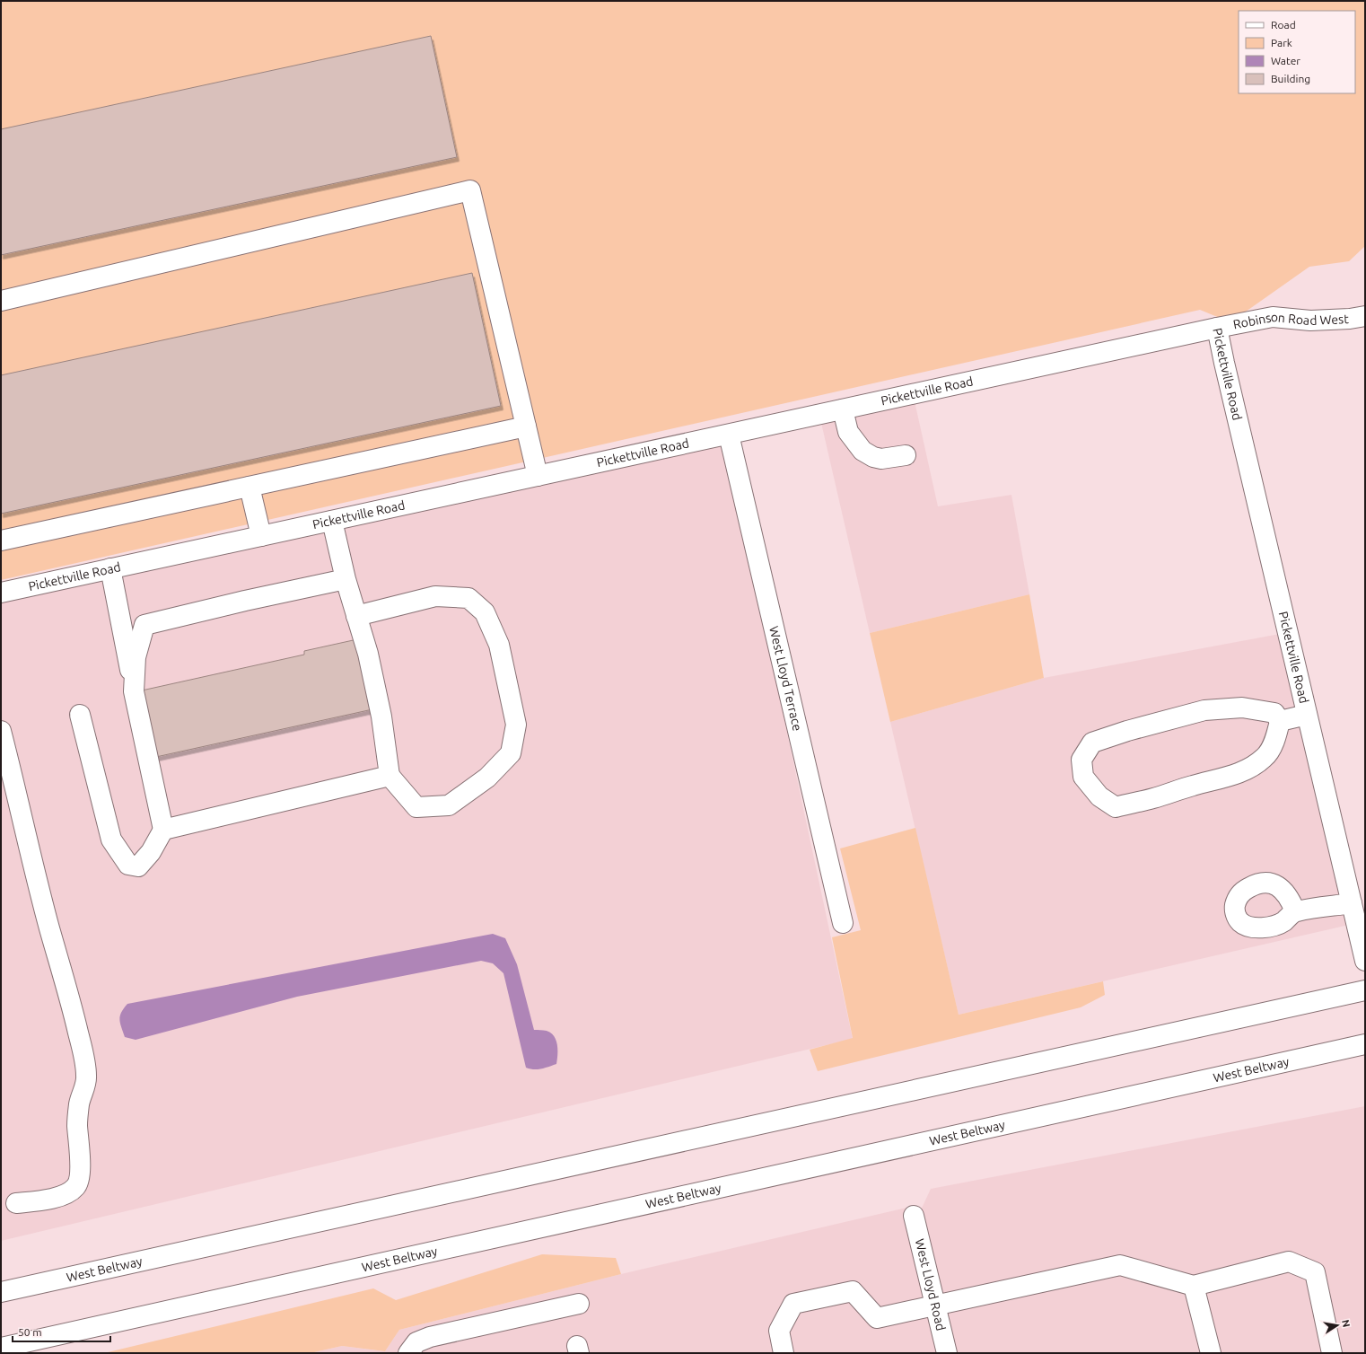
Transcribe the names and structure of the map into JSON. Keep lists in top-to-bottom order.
{
  "streets": {
    "main road": [
      "Robinson Road West",
      "Pickettville Road",
      "West Lloyd Terrace",
      "West Beltway",
      "West Lloyd Road"
    ]
  },
  "crossings": [
    ["Robinson Road West", "Pickettville Road"],
    ["Pickettville Road", "West Lloyd Terrace"]
  ],
  "legend": [
    "Road",
    "Park",
    "Water",
    "Building"
  ],
  "scale_bar": "50 m",
  "north": "right"
}
